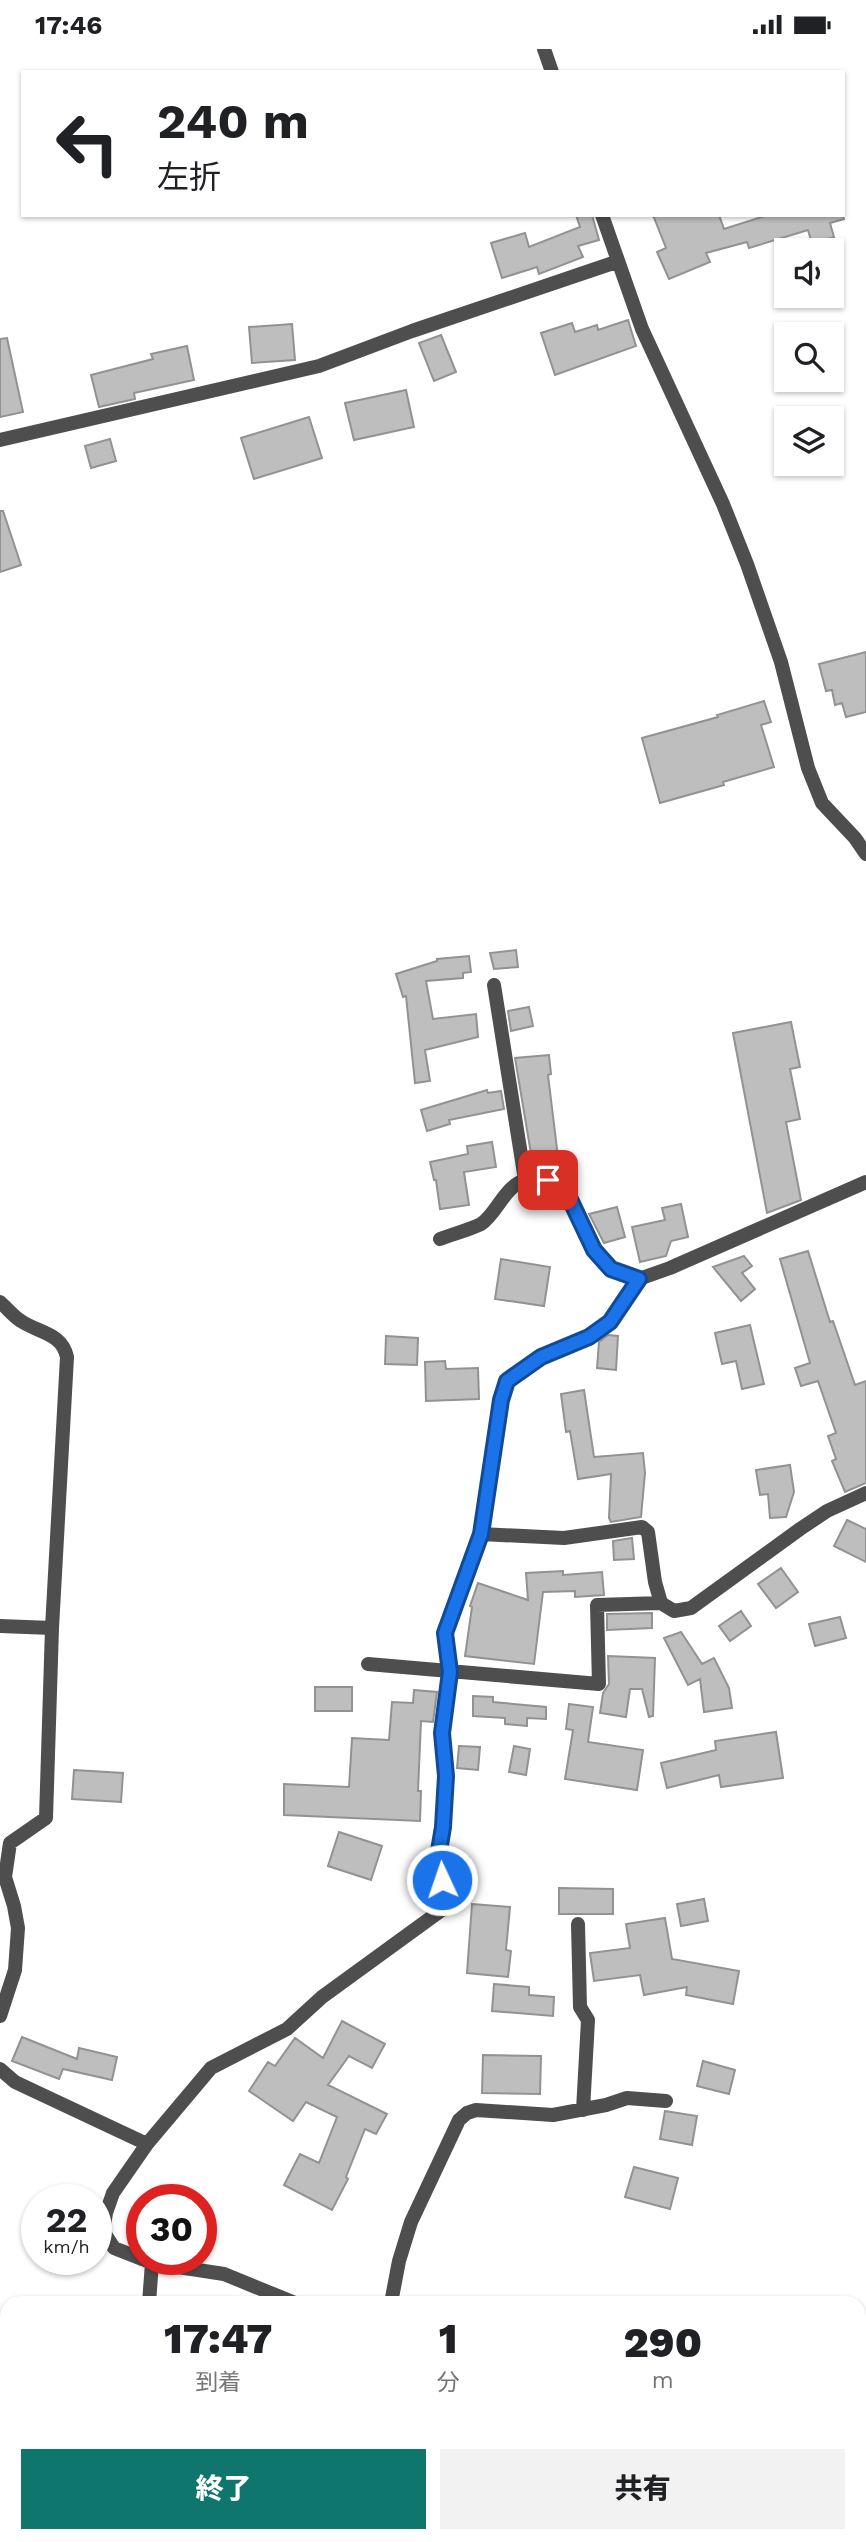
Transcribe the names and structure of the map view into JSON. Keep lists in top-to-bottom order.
{
  "page": {
    "status": "17:46",
    "turn": ["240 m", "左折"],
    "speed": "22 km/h",
    "limit": "30",
    "eta": [
      "17:47",
      "到着",
      "1",
      "分",
      "290",
      "m"
    ],
    "buttons": ["終了", "共有"]
  }
}
